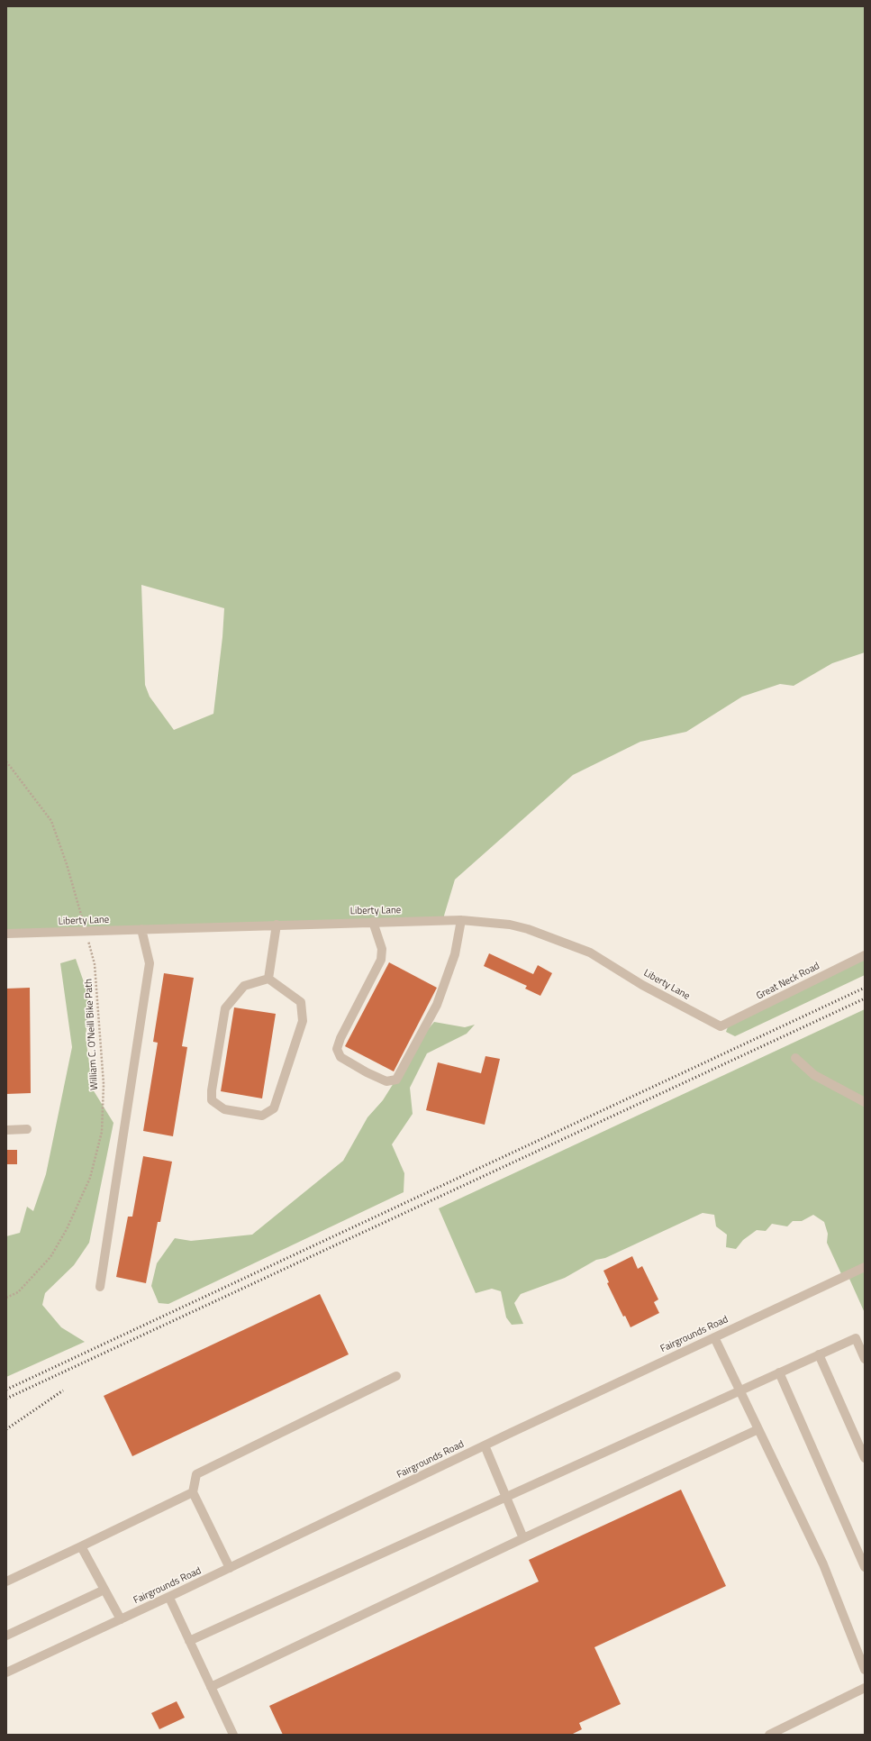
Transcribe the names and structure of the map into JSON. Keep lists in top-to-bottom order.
{
  "streets": {
    "street": ["Liberty Lane", "Great Neck Road", "Fairgrounds Road"],
    "path": ["William C. O'Neill Bike Path"]
  },
  "crossings": [
    ["Liberty Lane", "Great Neck Road"],
    ["Liberty Lane", "William C. O'Neill Bike Path"]
  ]
}
